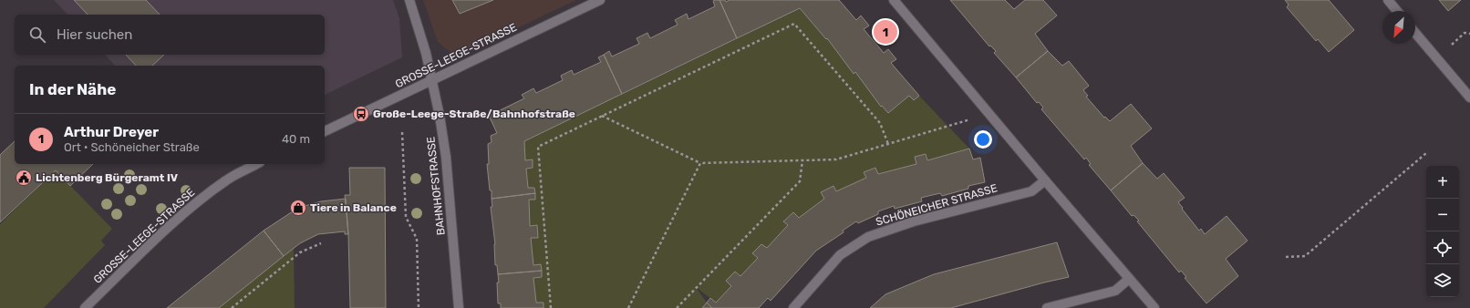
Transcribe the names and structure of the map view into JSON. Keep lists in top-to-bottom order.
{
  "streets": {
    "street": ["GROSSE-LEEGE-STRASSE", "BAHNHOFSTRASSE", "SCHÖNEICHER STRASSE"]
  },
  "crossings": [
    ["GROSSE-LEEGE-STRASSE", "BAHNHOFSTRASSE"]
  ],
  "places": {
    "bus stop": ["Große-Leege-Straße/Bahnhofstraße"],
    "public building": ["Lichtenberg Bürgeramt IV"],
    "shop": ["Tiere in Balance"]
  },
  "north": "bottom left",
  "page": {
    "search": "Hier suchen",
    "pins": "1",
    "heading": "In der Nähe",
    "list": [
      {
        "mark": "1",
        "name": "Arthur Dreyer",
        "note": "Ort · Schöneicher Straße",
        "value": "40 m"
      }
    ],
    "map_buttons": ["+", "−"]
  }
}
